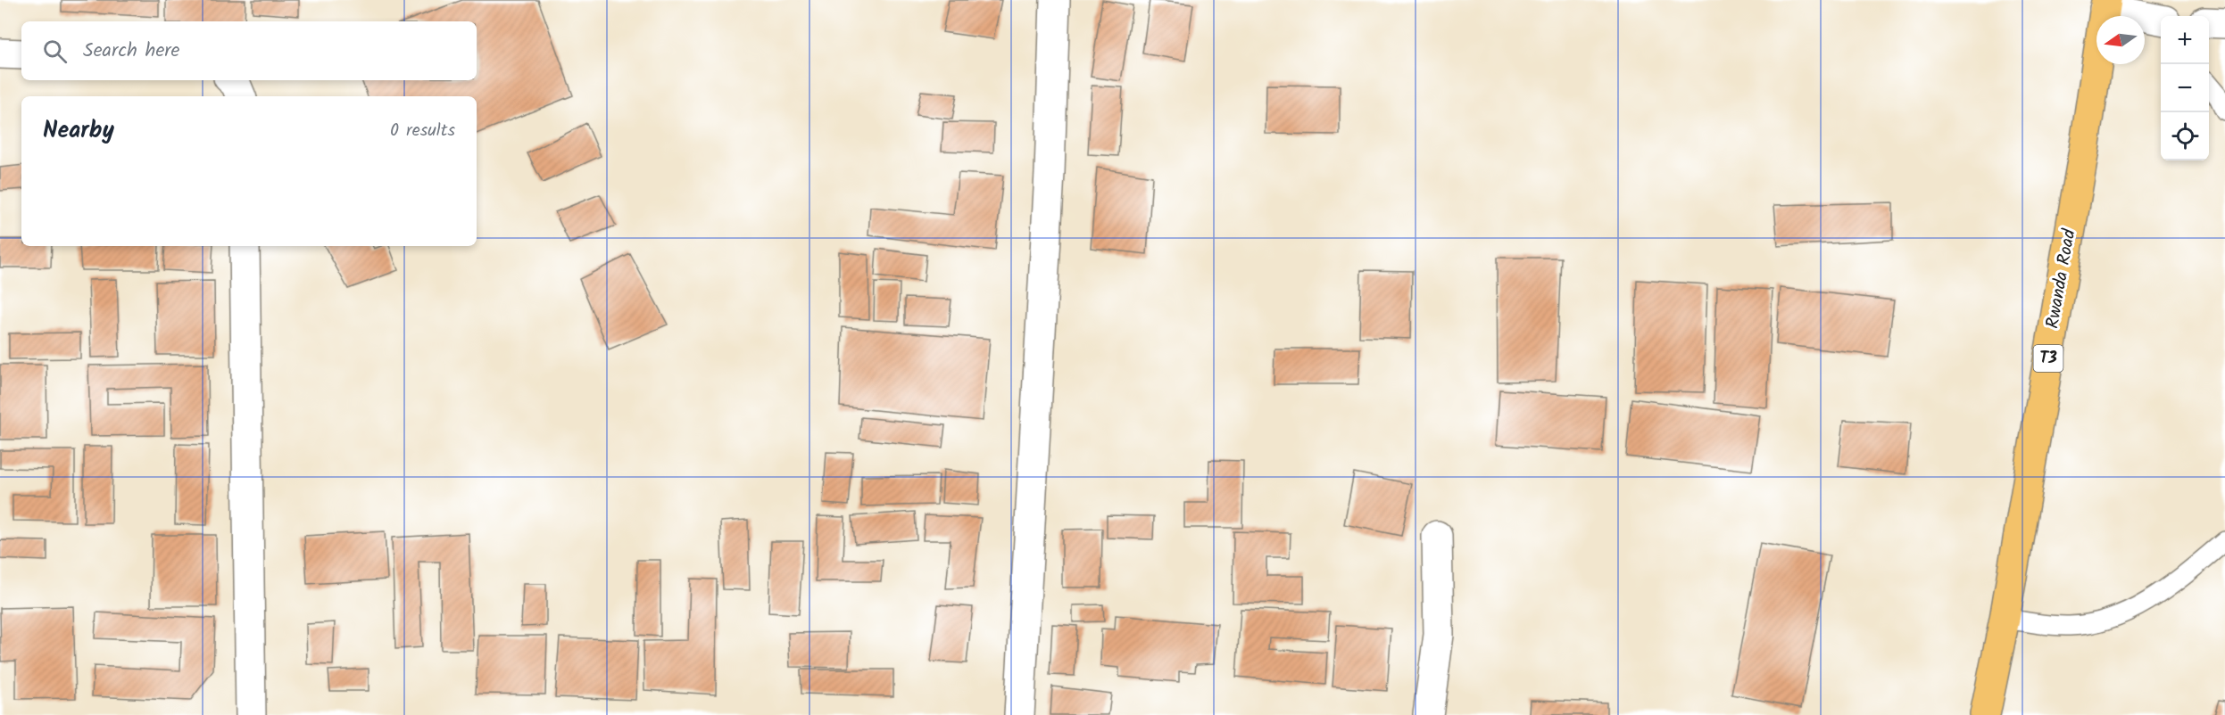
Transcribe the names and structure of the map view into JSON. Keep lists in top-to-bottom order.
{
  "streets": {
    "highway": ["Rwanda Road", "T3"]
  },
  "north": "left",
  "page": {
    "map_buttons": ["+", "−"],
    "search": "Search here",
    "heading": ["Nearby", "0 results"]
  }
}
